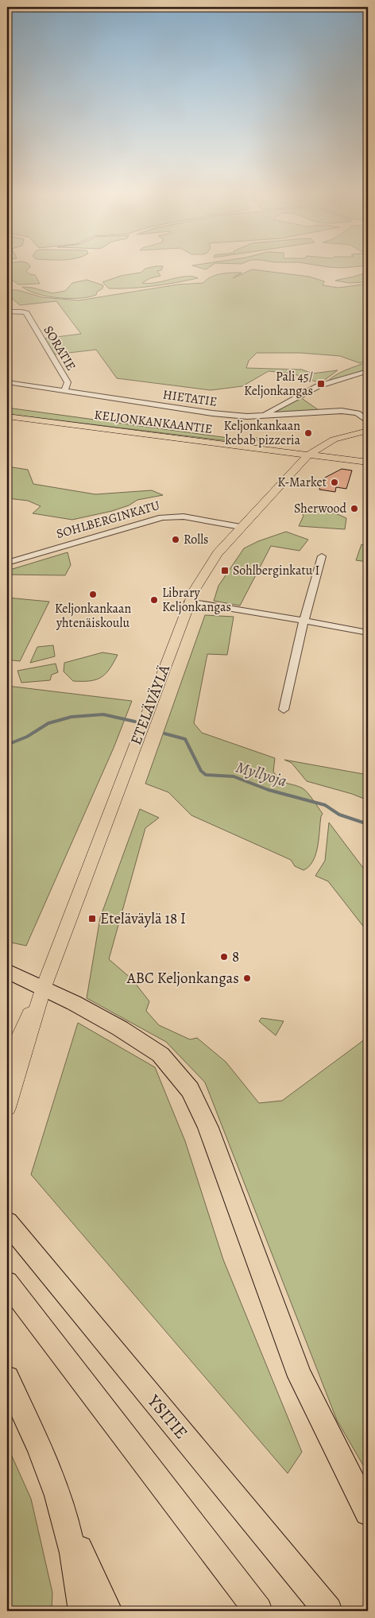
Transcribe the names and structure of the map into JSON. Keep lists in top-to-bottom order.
{
  "streets": {
    "highway": ["YSITIE"],
    "main road": ["KELJONKANKAANTIE", "ETELÄVÄYLÄ"],
    "street": ["SORATIE", "HIETATIE", "SOHLBERGINKATU"]
  },
  "crossings": [
    ["SORATIE", "HIETATIE"],
    ["KELJONKANKAANTIE", "ETELÄVÄYLÄ"],
    ["SOHLBERGINKATU", "ETELÄVÄYLÄ"]
  ],
  "water": ["Myllyoja"],
  "places": {
    "transit": ["Pali 45/ Keljonkangas", "Sohlberginkatu I", "Eteläväylä 18 I"],
    "other": [
      "Keljonkankaan kebab pizzeria",
      "K-Market",
      "Sherwood",
      "Rolls",
      "Keljonkankaan yhtenäiskoulu",
      "Library Keljonkangas",
      "8",
      "ABC Keljonkangas"
    ]
  }
}
